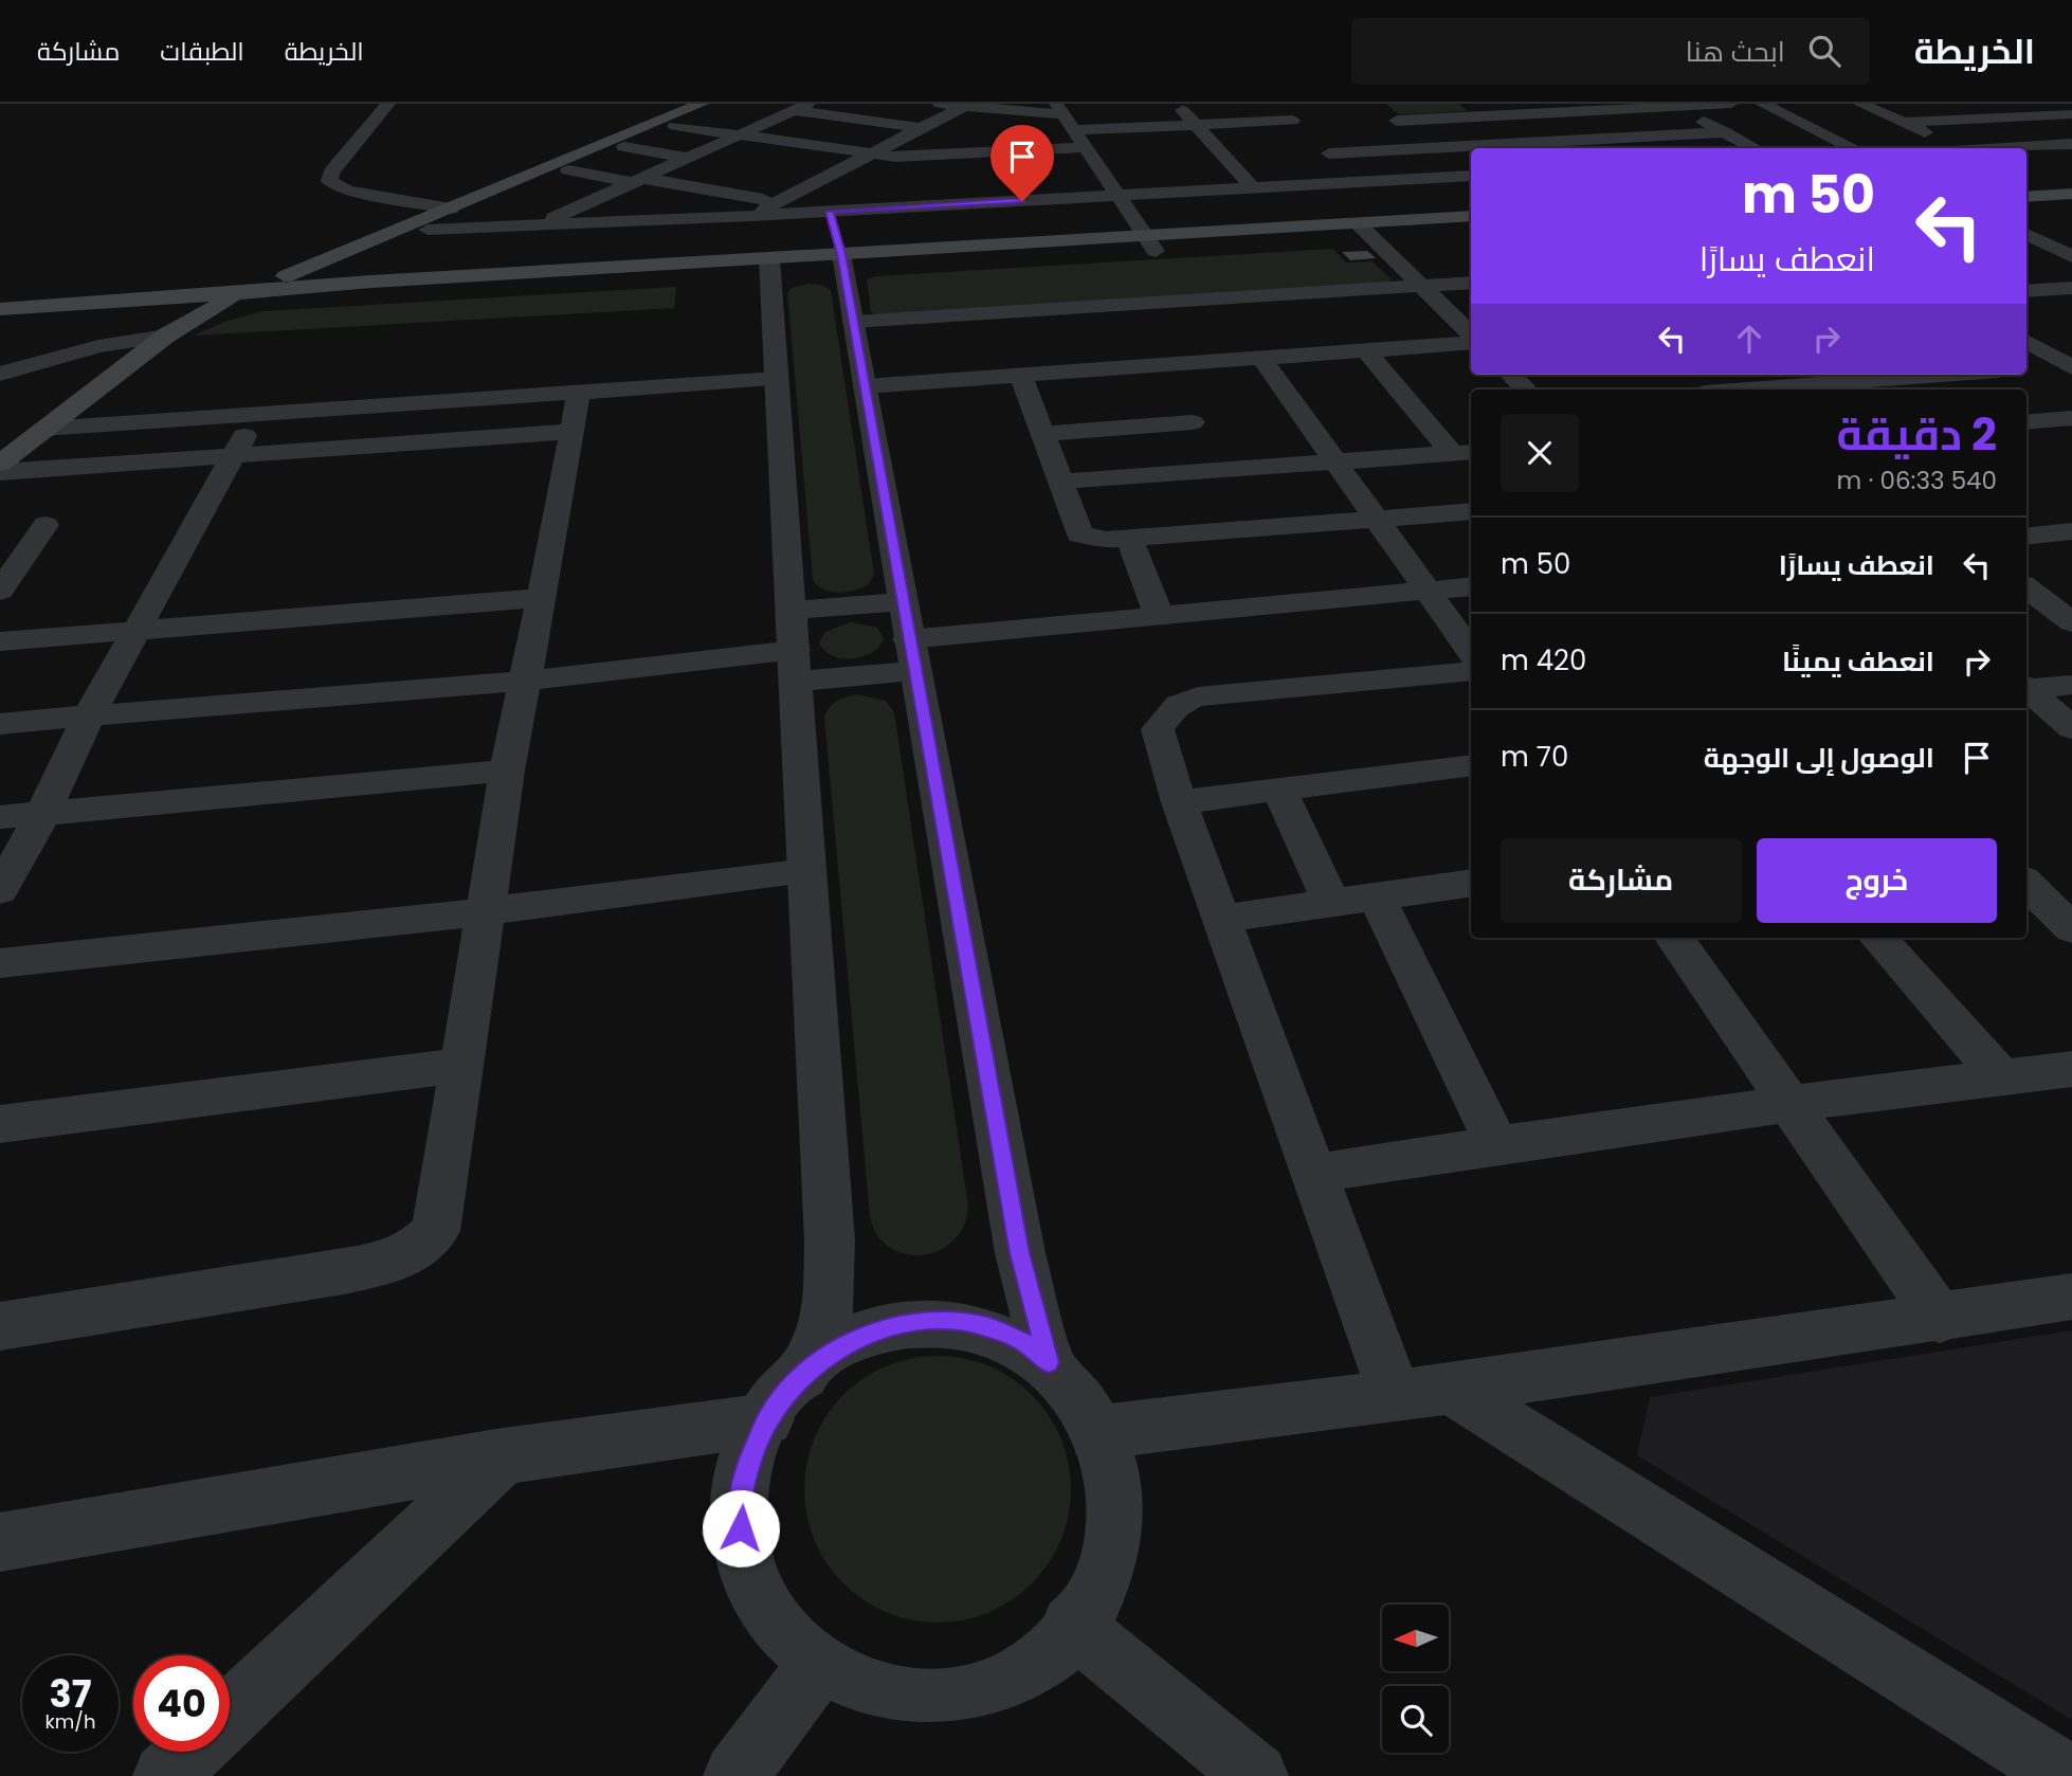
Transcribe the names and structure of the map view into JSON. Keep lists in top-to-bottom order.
{
  "north": "left",
  "page": {
    "header": "الخريطة",
    "search": "ابحث هنا",
    "nav": ["الخريطة", "الطبقات", "مشاركة"],
    "turn": ["50 m", "انعطف يسارًا"],
    "heading": ["2 دقيقة", "540 m · 06:33"],
    "list": [
      {
        "name": "انعطف يسارًا",
        "value": "50 m"
      },
      {
        "name": "انعطف يمينًا",
        "value": "420 m"
      },
      {
        "name": "الوصول إلى الوجهة",
        "value": "70 m"
      }
    ],
    "buttons": ["خروج", "مشاركة"],
    "speed": "37 km/h",
    "limit": "40"
  }
}
